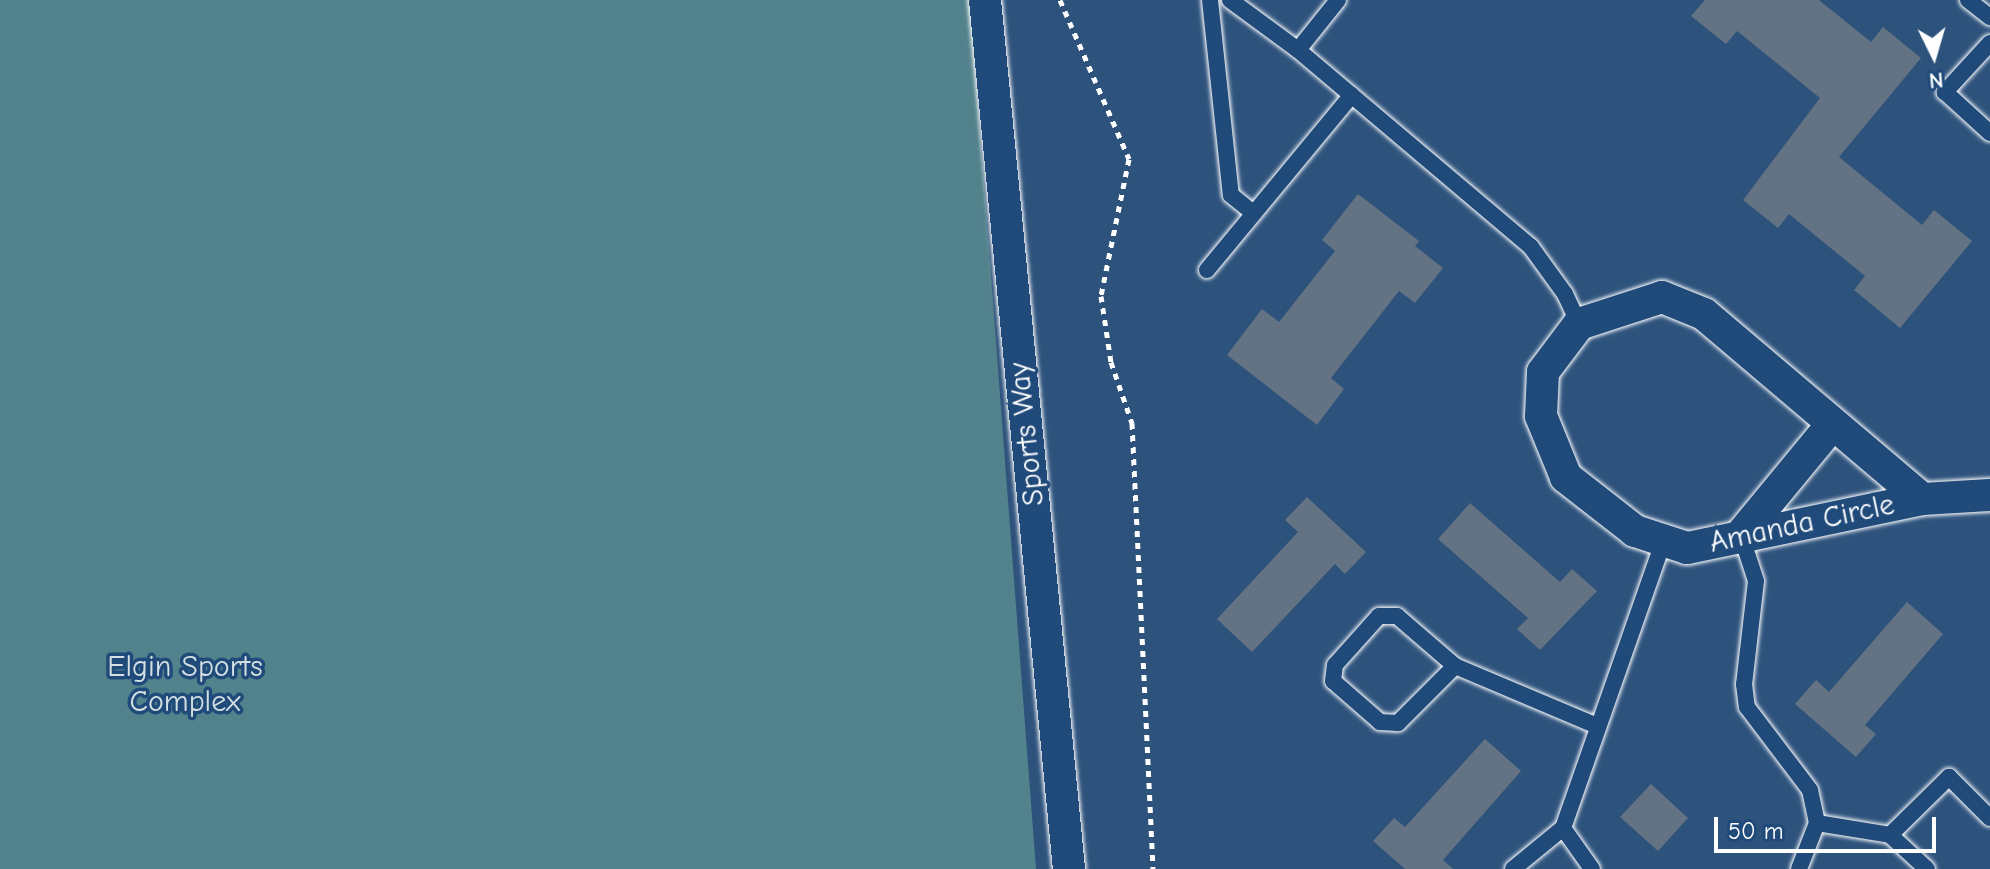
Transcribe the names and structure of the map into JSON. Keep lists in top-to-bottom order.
{
  "streets": {
    "street": ["Sports Way", "Amanda Circle"]
  },
  "parks": ["Elgin Sports Complex"],
  "scale_bar": "50 m",
  "north": "bottom"
}
